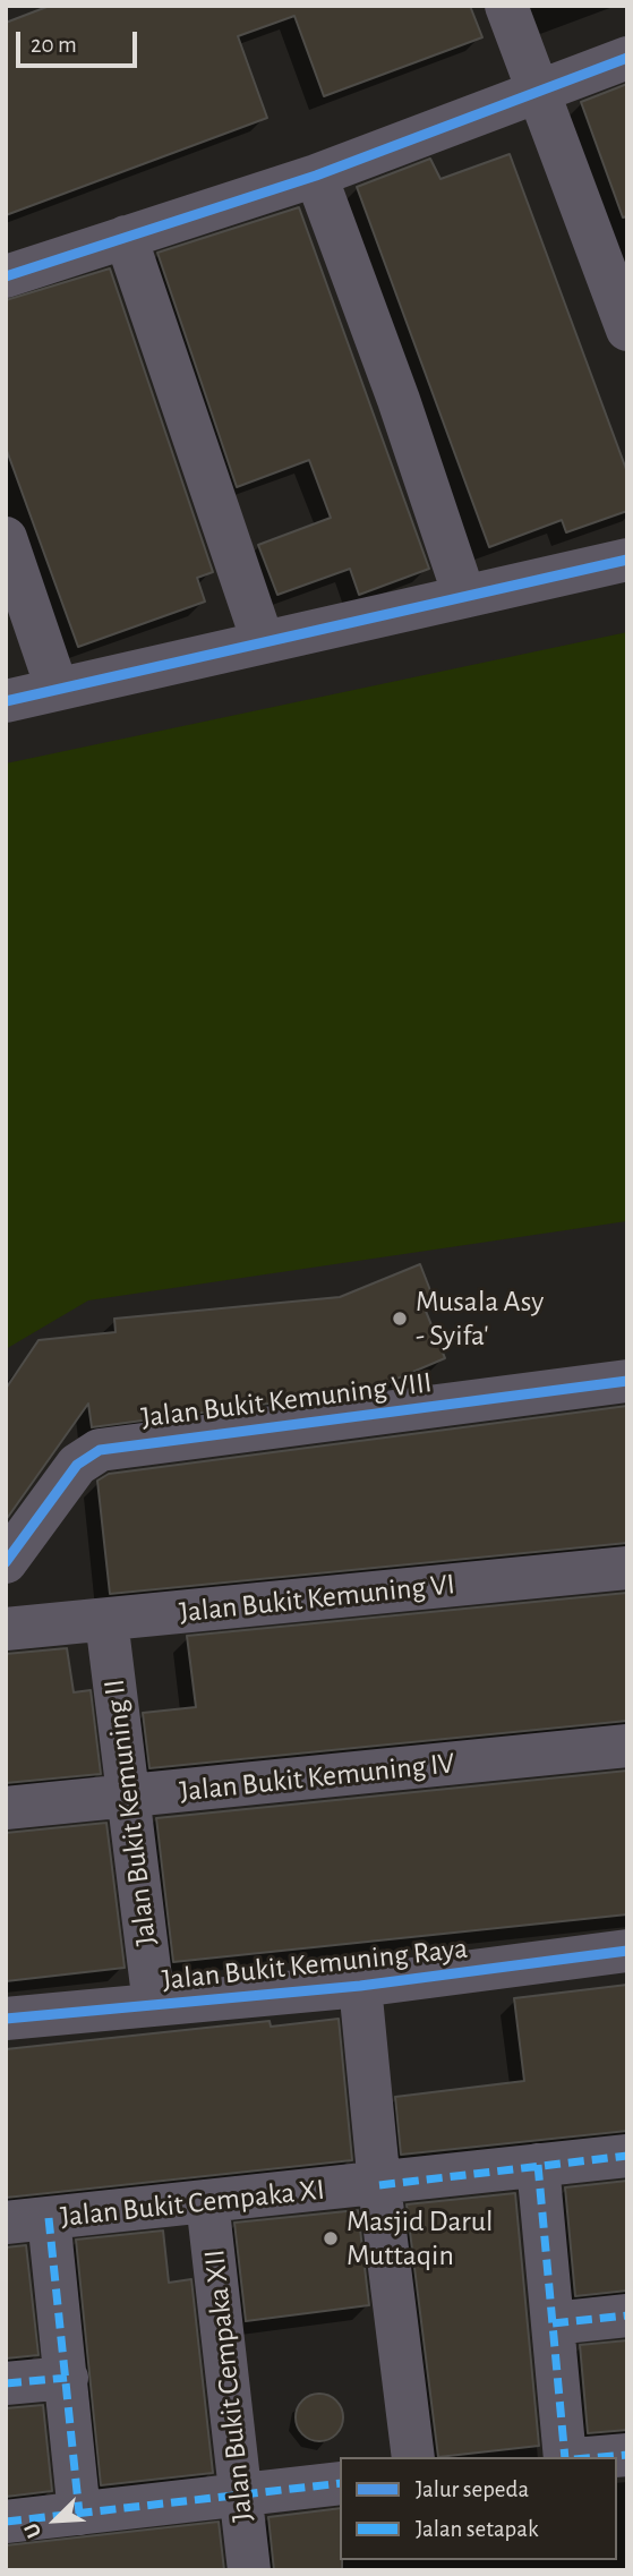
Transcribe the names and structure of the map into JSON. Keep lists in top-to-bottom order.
{
  "streets": {
    "street": [
      "Jalan Bukit Kemuning VIII",
      "Jalan Bukit Kemuning VI",
      "Jalan Bukit Kemuning IV",
      "Jalan Bukit Kemuning II",
      "Jalan Bukit Kemuning Raya",
      "Jalan Bukit Cempaka XI",
      "Jalan Bukit Cempaka XII"
    ]
  },
  "crossings": [
    ["Jalan Bukit Kemuning VI", "Jalan Bukit Kemuning II"],
    ["Jalan Bukit Kemuning IV", "Jalan Bukit Kemuning II"],
    ["Jalan Bukit Kemuning II", "Jalan Bukit Kemuning Raya"],
    ["Jalan Bukit Cempaka XI", "Jalan Bukit Cempaka XII"]
  ],
  "places": ["Musala Asy - Syifa'", "Masjid Darul Muttaqin"],
  "legend": ["Jalur sepeda", "Jalan setapak"],
  "scale_bar": "20 m",
  "north": "bottom left"
}
